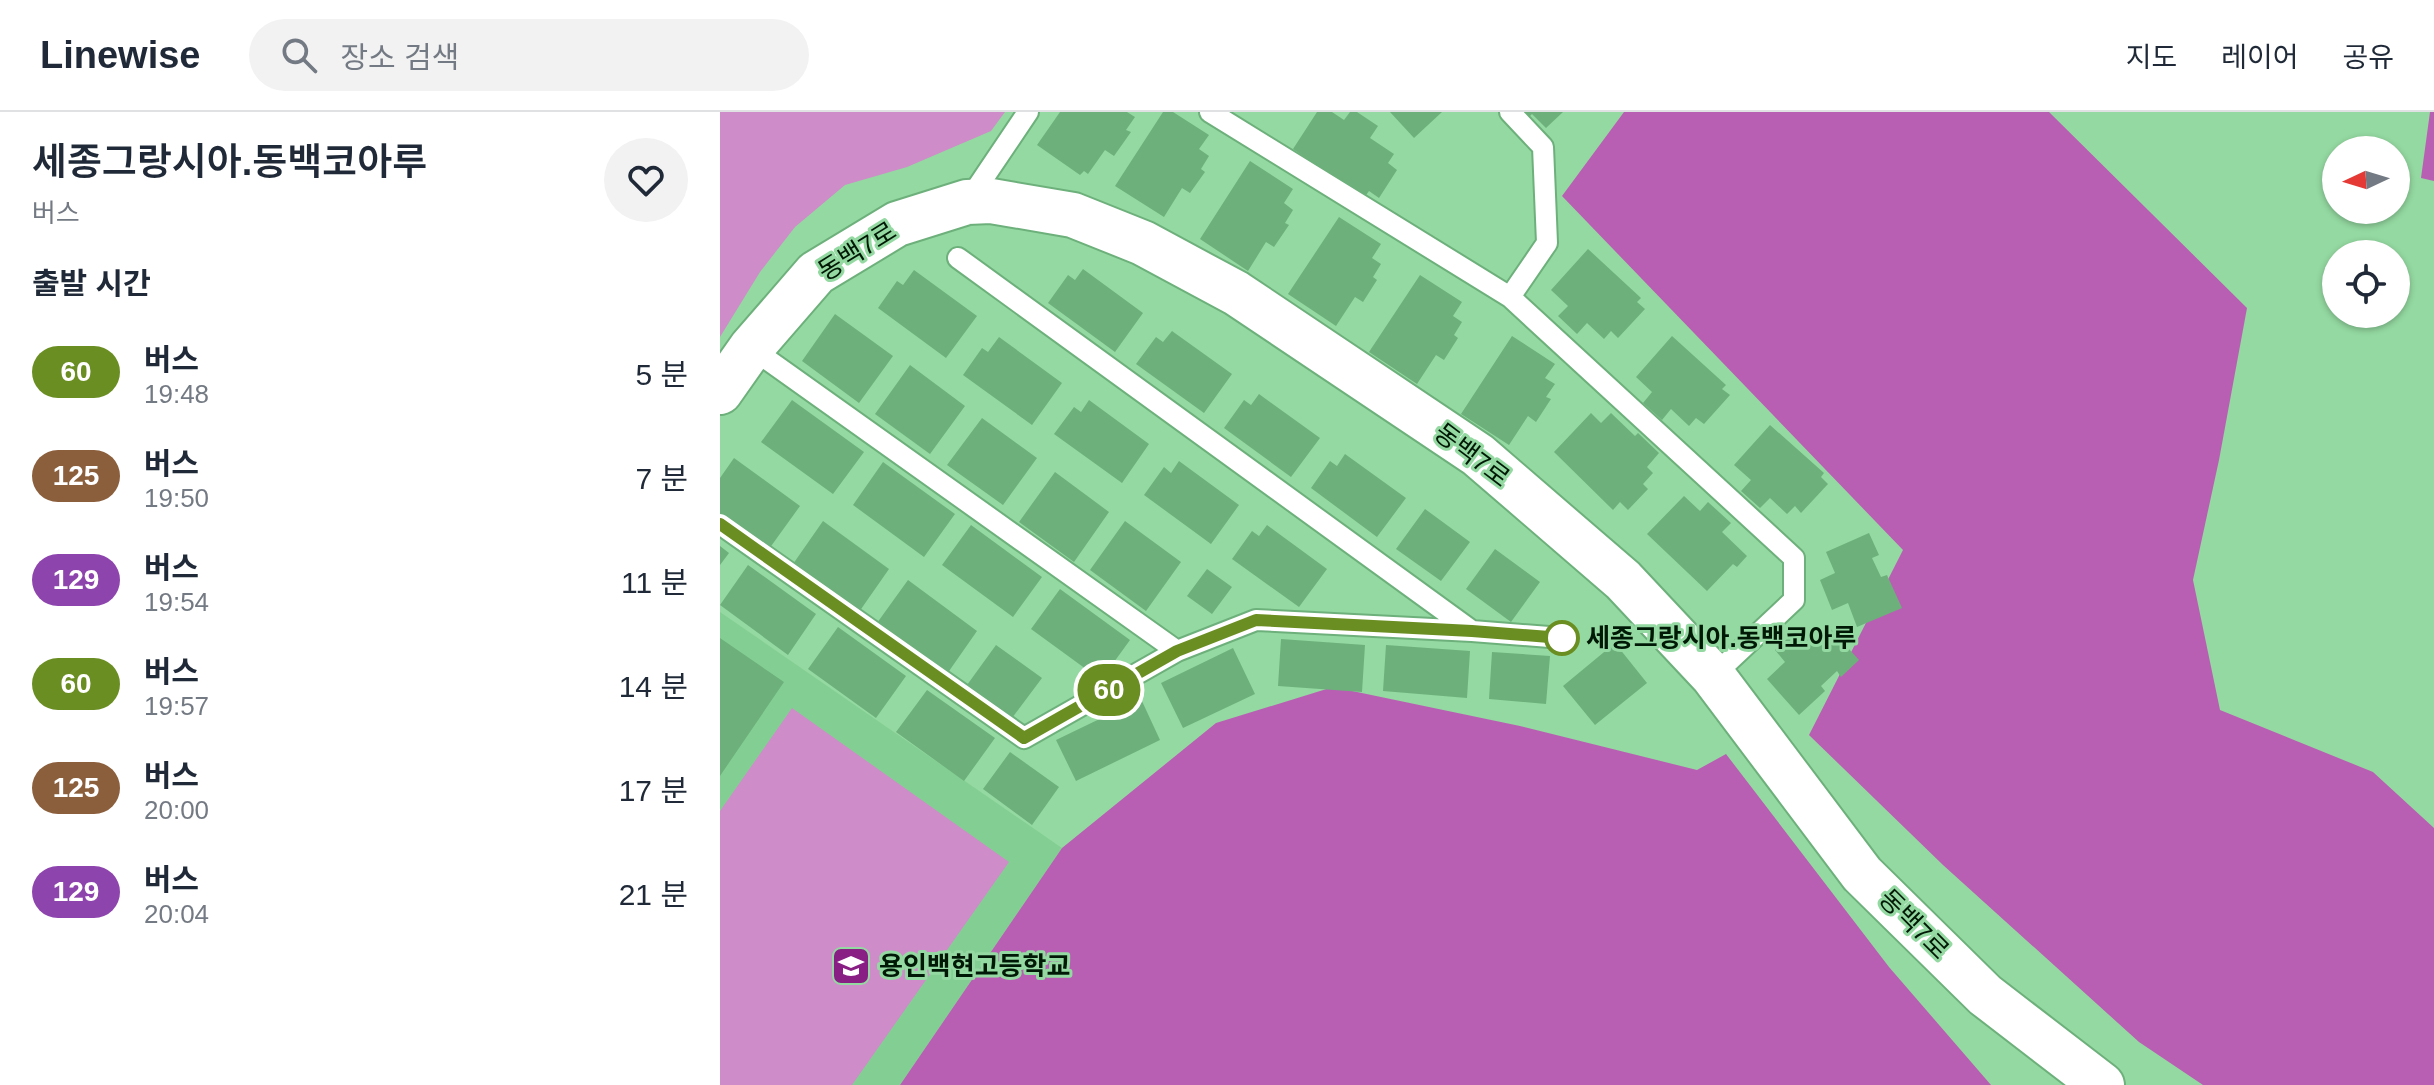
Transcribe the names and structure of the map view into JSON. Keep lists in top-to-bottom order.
{
  "streets": {
    "street": ["동백7로"]
  },
  "places": {
    "other": ["세종그랑시아.동백코아루"],
    "school or university": ["용인백현고등학교"]
  },
  "lines": ["bus line 60"],
  "north": "left",
  "page": {
    "header": "Linewise",
    "search": "장소 검색",
    "nav": ["지도", "레이어", "공유"],
    "heading": [
      ["세종그랑시아.동백코아루", "버스"],
      "출발 시간"
    ],
    "on_map": "60",
    "list": [
      {
        "mark": "60",
        "name": "버스",
        "note": "19:48",
        "value": "5 분"
      },
      {
        "mark": "125",
        "name": "버스",
        "note": "19:50",
        "value": "7 분"
      },
      {
        "mark": "129",
        "name": "버스",
        "note": "19:54",
        "value": "11 분"
      },
      {
        "mark": "60",
        "name": "버스",
        "note": "19:57",
        "value": "14 분"
      },
      {
        "mark": "125",
        "name": "버스",
        "note": "20:00",
        "value": "17 분"
      },
      {
        "mark": "129",
        "name": "버스",
        "note": "20:04",
        "value": "21 분"
      }
    ]
  }
}
